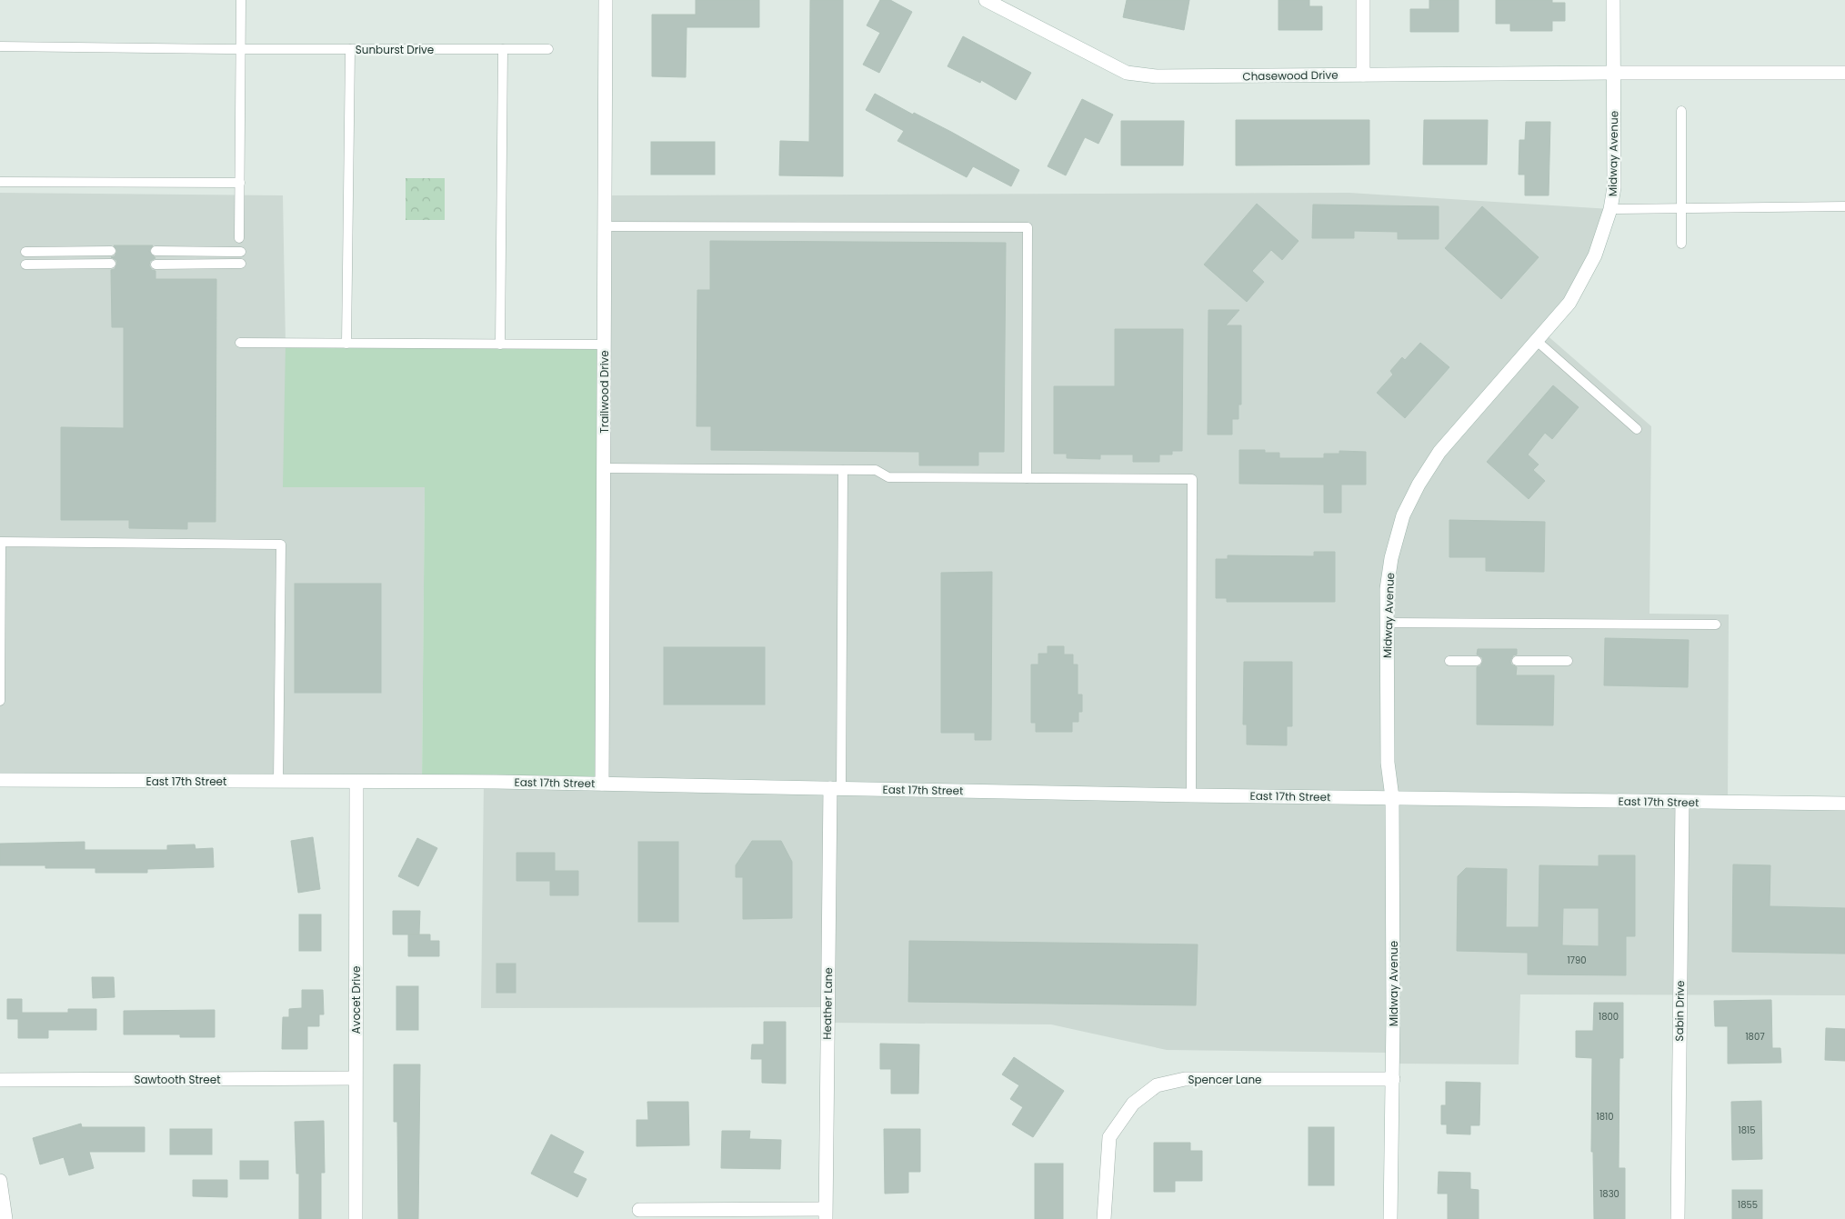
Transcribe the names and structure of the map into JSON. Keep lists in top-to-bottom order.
{
  "streets": {
    "street": [
      "Chasewood Drive",
      "Midway Avenue",
      "Trailwood Drive",
      "East 17th Street",
      "Avocet Drive",
      "Heather Lane",
      "Sabin Drive",
      "Sawtooth Street",
      "Spencer Lane"
    ],
    "lane": ["Sunburst Drive"]
  },
  "crossings": [
    ["Chasewood Drive", "Midway Avenue"],
    ["Midway Avenue", "East 17th Street"],
    ["Midway Avenue", "Spencer Lane"],
    ["Trailwood Drive", "East 17th Street"],
    ["East 17th Street", "Avocet Drive"],
    ["East 17th Street", "Heather Lane"],
    ["East 17th Street", "Sabin Drive"],
    ["Avocet Drive", "Sawtooth Street"]
  ],
  "house_numbers": [
    "1790",
    "1800",
    "1807",
    "1810",
    "1815",
    "1830",
    "1855"
  ]
}
